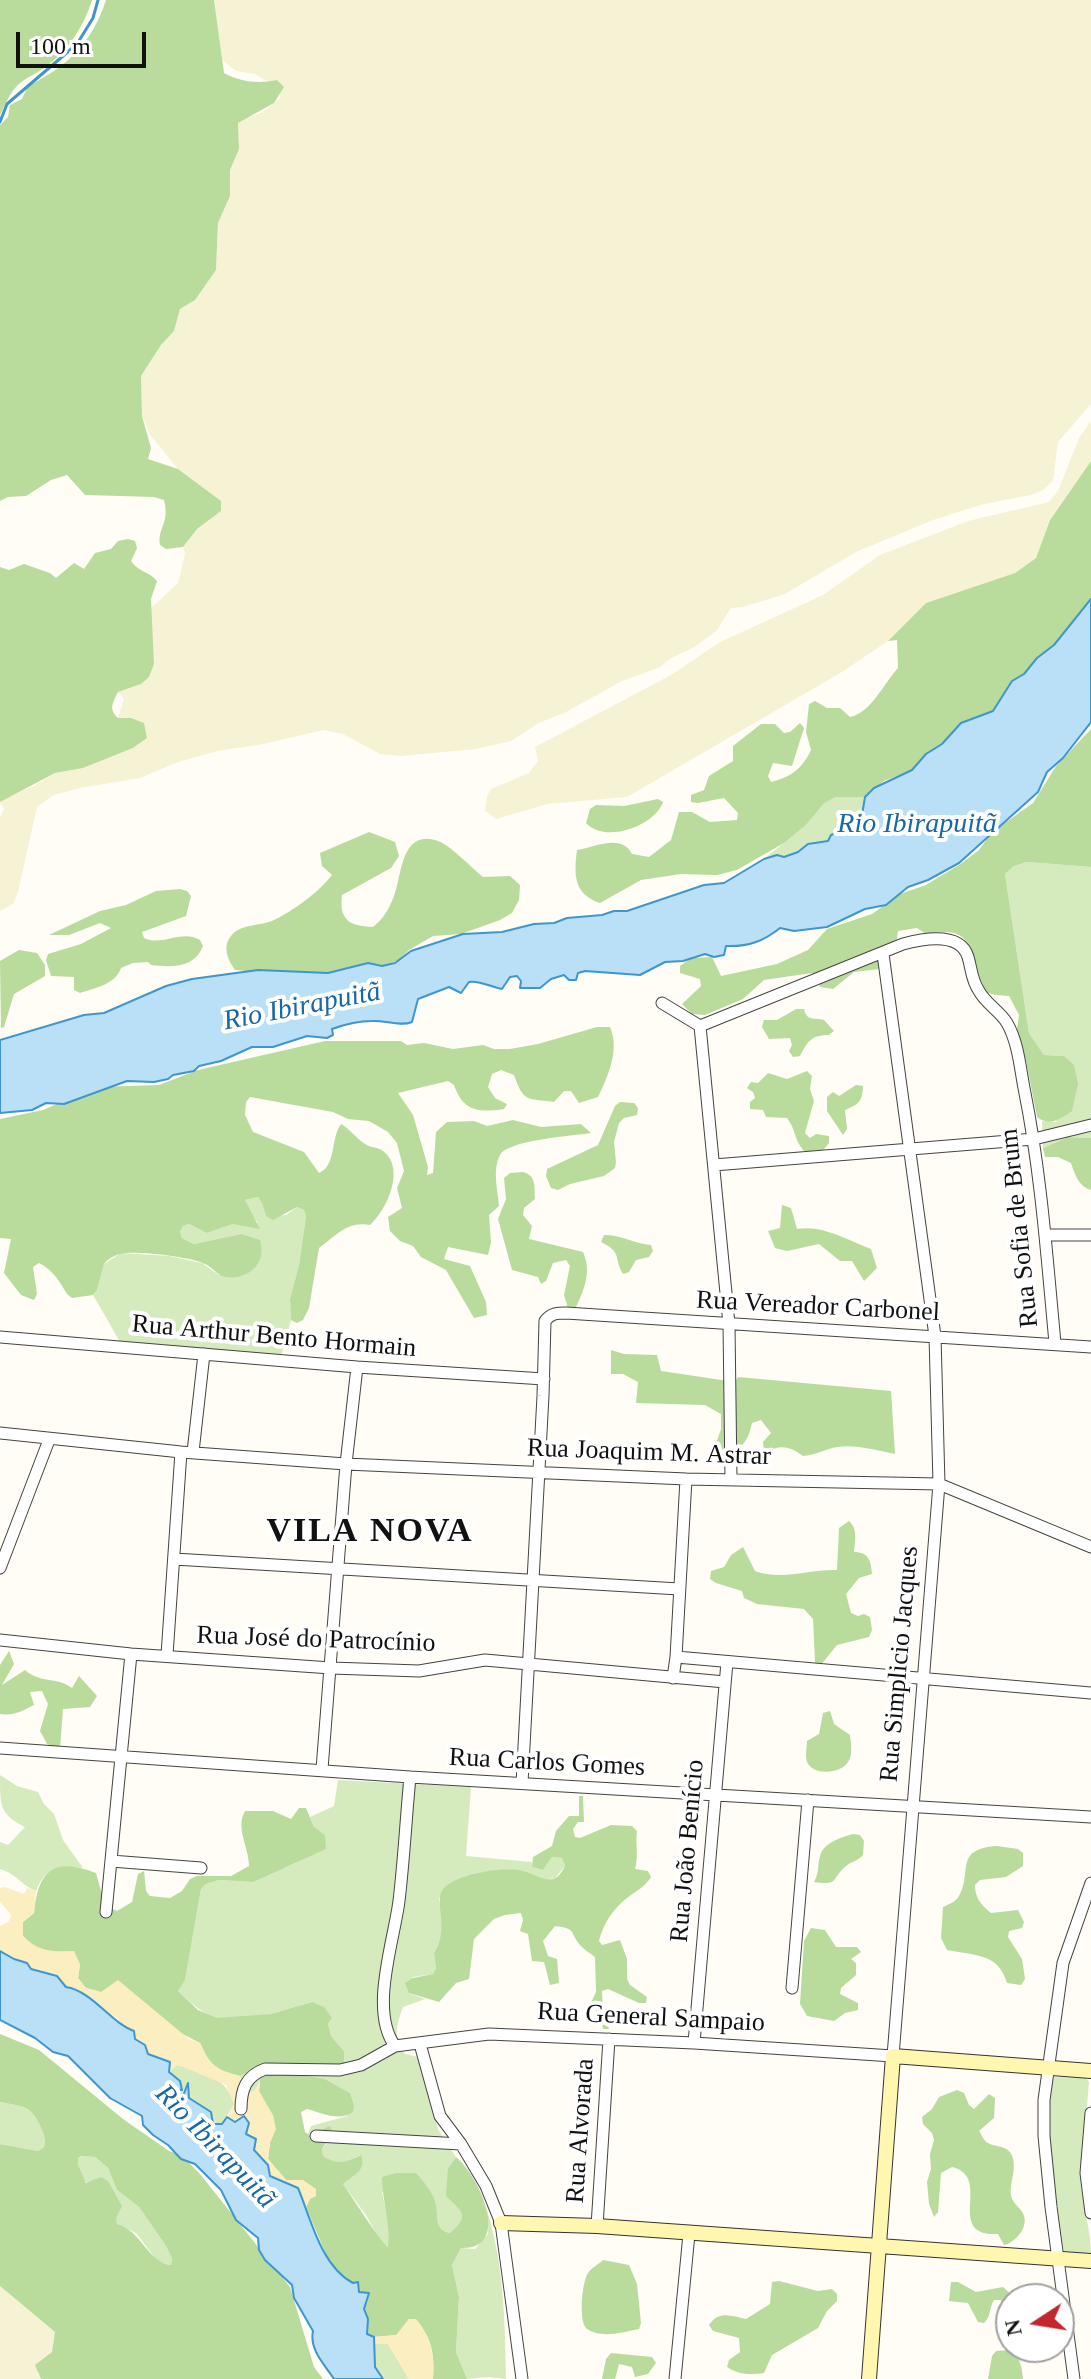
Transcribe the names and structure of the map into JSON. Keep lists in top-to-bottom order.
{
  "streets": {
    "street": [
      "Rua Sofia de Brum",
      "Rua Vereador Carbonel",
      "Rua Arthur Bento Hormain",
      "Rua Joaquim M. Astrar",
      "Rua José do Patrocínio",
      "Rua Simplicio Jacques",
      "Rua Carlos Gomes",
      "Rua João Benício",
      "Rua General Sampaio",
      "Rua Alvorada"
    ]
  },
  "crossings": [
    ["Rua Sofia de Brum", "Rua Vereador Carbonel"],
    ["Rua Sofia de Brum", "Rua Simplicio Jacques"],
    ["Rua Vereador Carbonel", "Rua Arthur Bento Hormain"],
    ["Rua Vereador Carbonel", "Rua Simplicio Jacques"],
    ["Rua Joaquim M. Astrar", "Rua Simplicio Jacques"],
    ["Rua José do Patrocínio", "Rua João Benício"],
    ["Rua Simplicio Jacques", "Rua Carlos Gomes"],
    ["Rua Simplicio Jacques", "Rua General Sampaio"],
    ["Rua Carlos Gomes", "Rua João Benício"],
    ["Rua João Benício", "Rua General Sampaio"],
    ["Rua General Sampaio", "Rua Alvorada"]
  ],
  "districts": ["VILA NOVA"],
  "water": ["Rio Ibirapuitã"],
  "scale_bar": "100 m",
  "north": "left"
}
